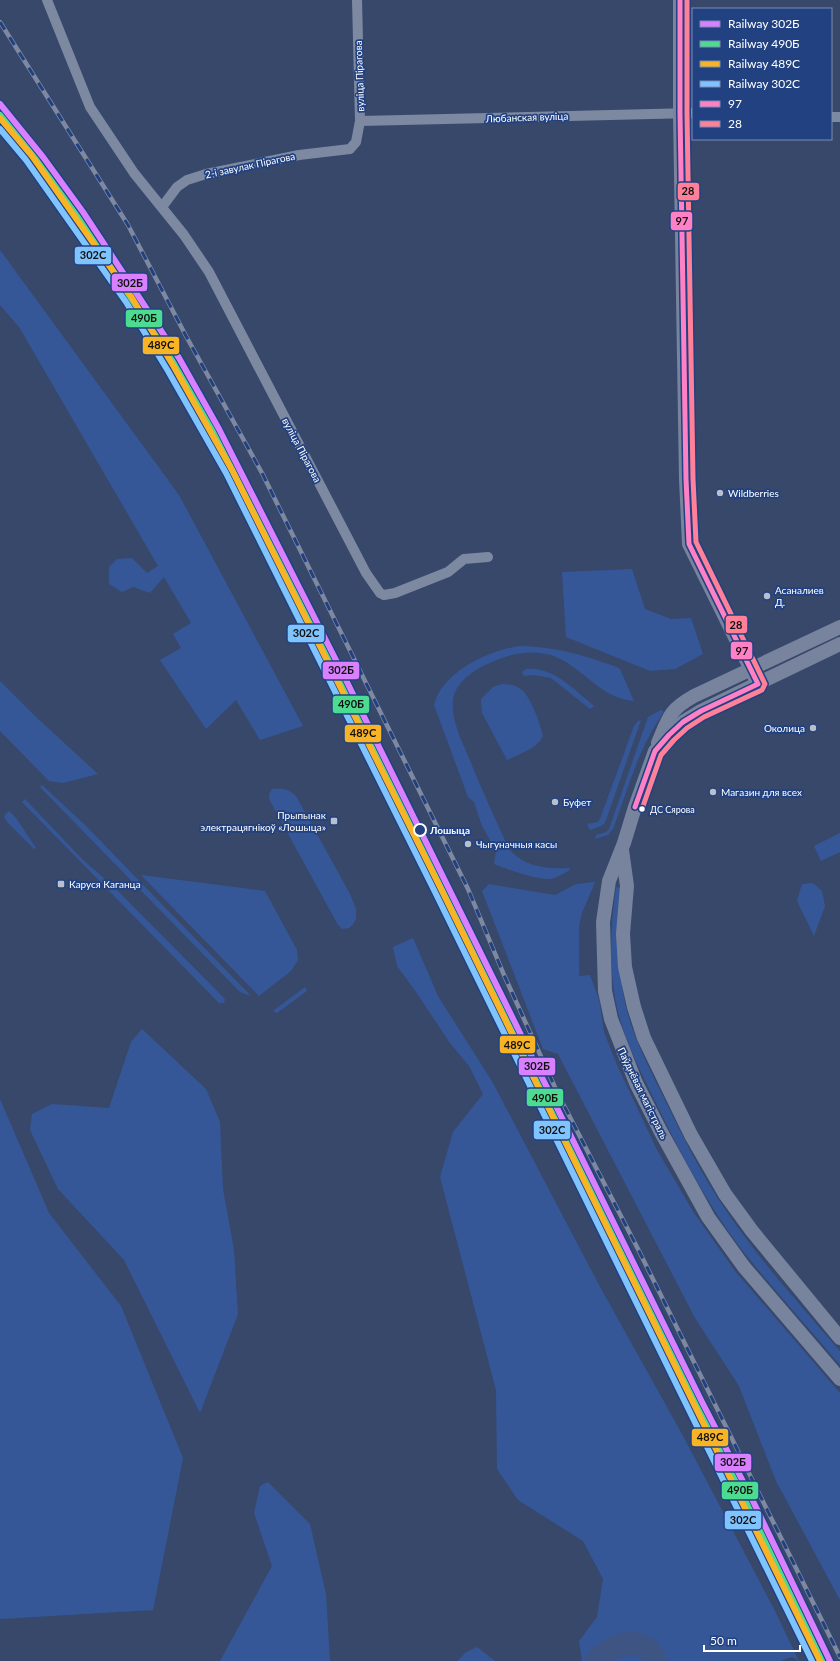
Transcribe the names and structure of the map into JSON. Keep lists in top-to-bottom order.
{
  "streets": {
    "main road": ["Паўднёвая магістраль"],
    "street": ["вуліца Пірагова", "Любанская вуліца", "2-і завулак Пірагова"]
  },
  "crossings": [
    ["вуліца Пірагова", "Любанская вуліца"],
    ["вуліца Пірагова", "2-і завулак Пірагова"]
  ],
  "places": {
    "other": [
      "Wildberries",
      "Асаналиев Д.",
      "Околица",
      "Магазин для всех",
      "Буфет",
      "ДС Сярова",
      "Лошыца",
      "Чыгуначныя касы"
    ],
    "transit": ["Прыпынак электрацягнікоў «Лошыца»", "Каруся Каганца"]
  },
  "lines": [
    "transit line 97",
    "transit line 28",
    "rail line 302Б",
    "rail line 490Б",
    "rail line 489С",
    "rail line 302С"
  ],
  "legend": [
    "Railway 302Б",
    "Railway 490Б",
    "Railway 489С",
    "Railway 302С",
    "97",
    "28"
  ],
  "scale_bar": "50 m"
}
